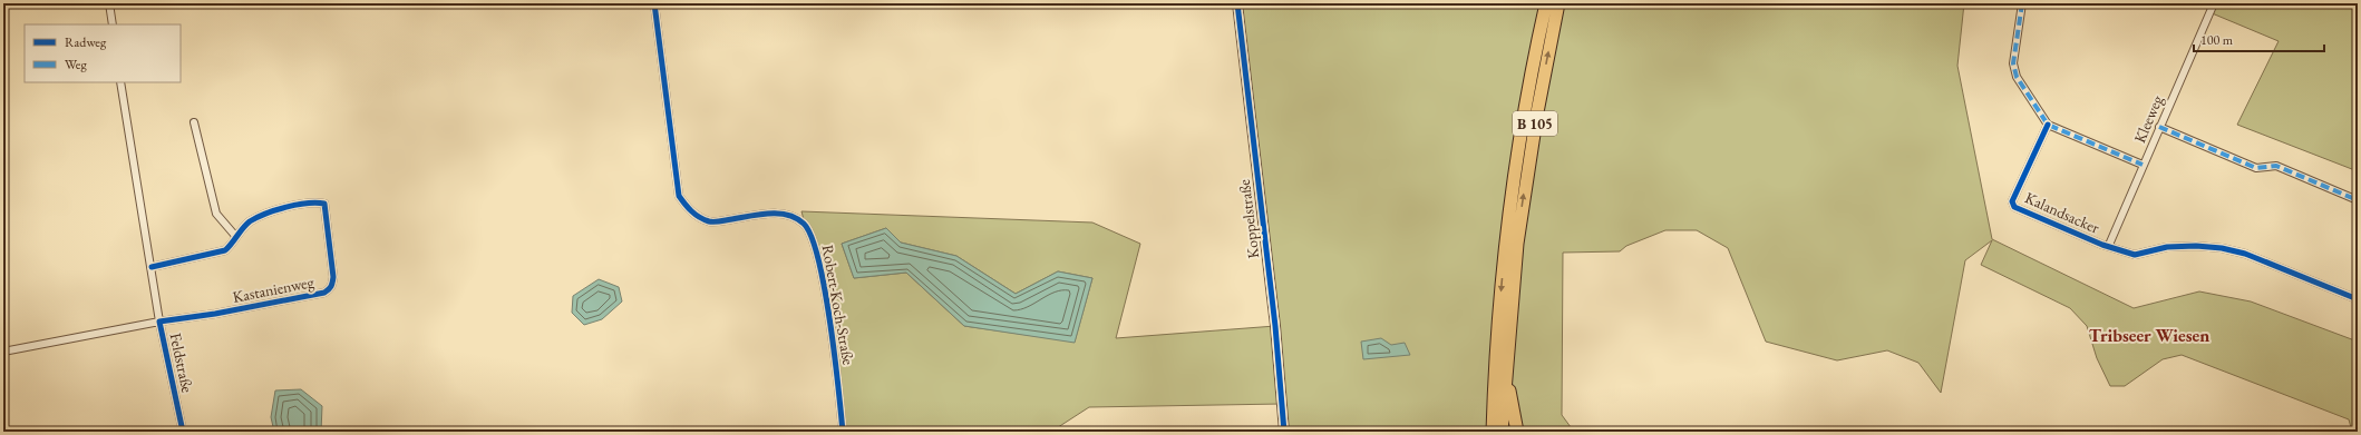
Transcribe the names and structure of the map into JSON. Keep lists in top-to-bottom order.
{
  "streets": {
    "highway": ["B 105"],
    "street": [
      "Kleeweg",
      "Kalandsacker",
      "Koppelstraße",
      "Kastanienweg",
      "Robert-Koch-Straße",
      "Feldstraße"
    ]
  },
  "crossings": [
    ["Kleeweg", "Kalandsacker"],
    ["Kastanienweg", "Feldstraße"]
  ],
  "districts": ["Tribseer Wiesen"],
  "legend": ["Radweg", "Weg"],
  "scale_bar": "100 m"
}
